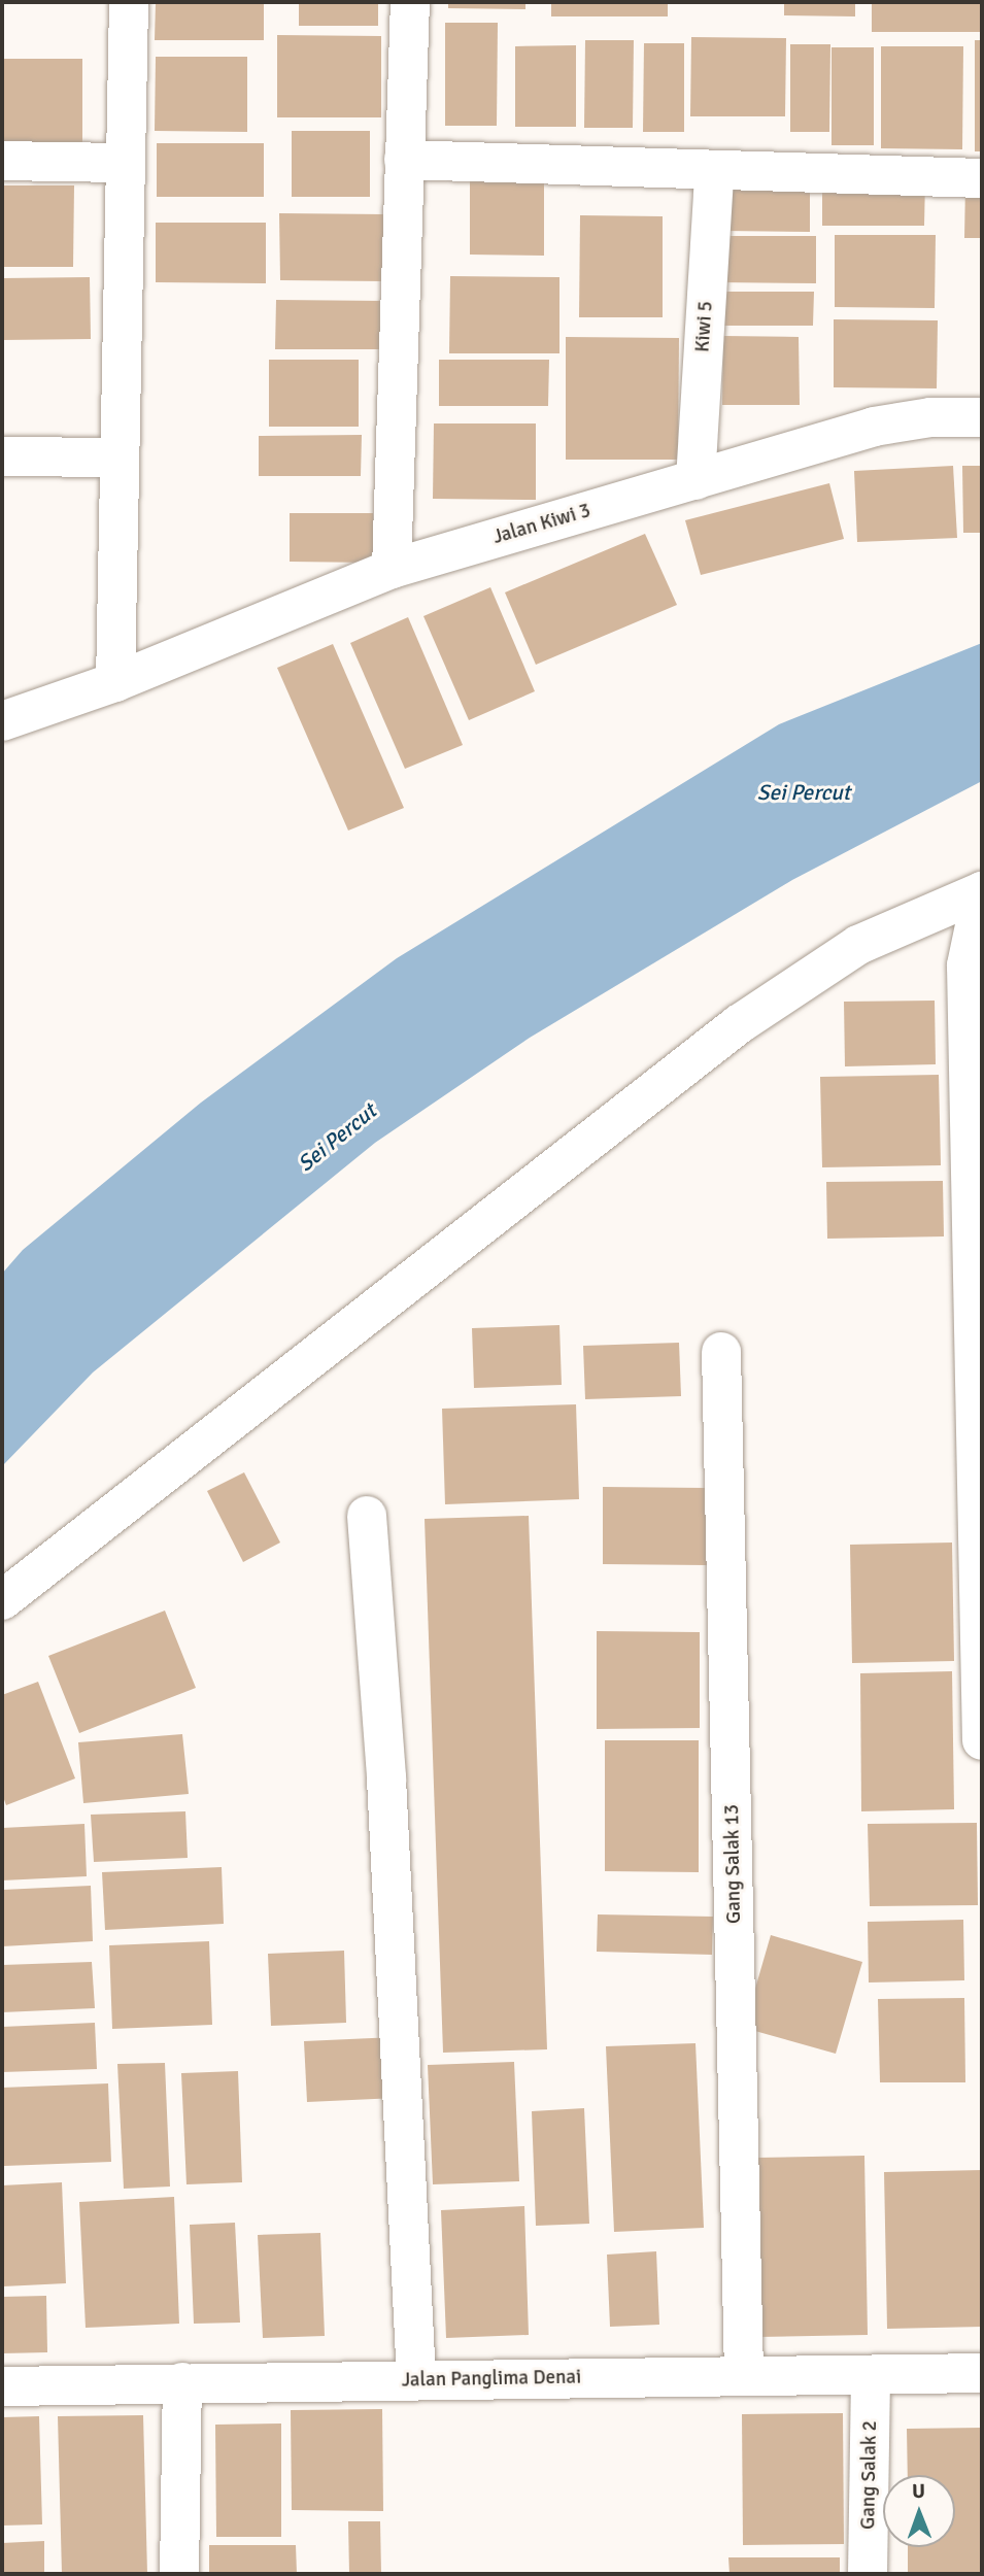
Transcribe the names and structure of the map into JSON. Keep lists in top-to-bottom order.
{
  "streets": {
    "street": [
      "Kiwi 5",
      "Jalan Kiwi 3",
      "Gang Salak 13",
      "Jalan Panglima Denai",
      "Gang Salak 2"
    ]
  },
  "crossings": [
    ["Kiwi 5", "Jalan Kiwi 3"],
    ["Gang Salak 13", "Jalan Panglima Denai"],
    ["Jalan Panglima Denai", "Gang Salak 2"]
  ],
  "water": ["Sei Percut"],
  "north": "top"
}
